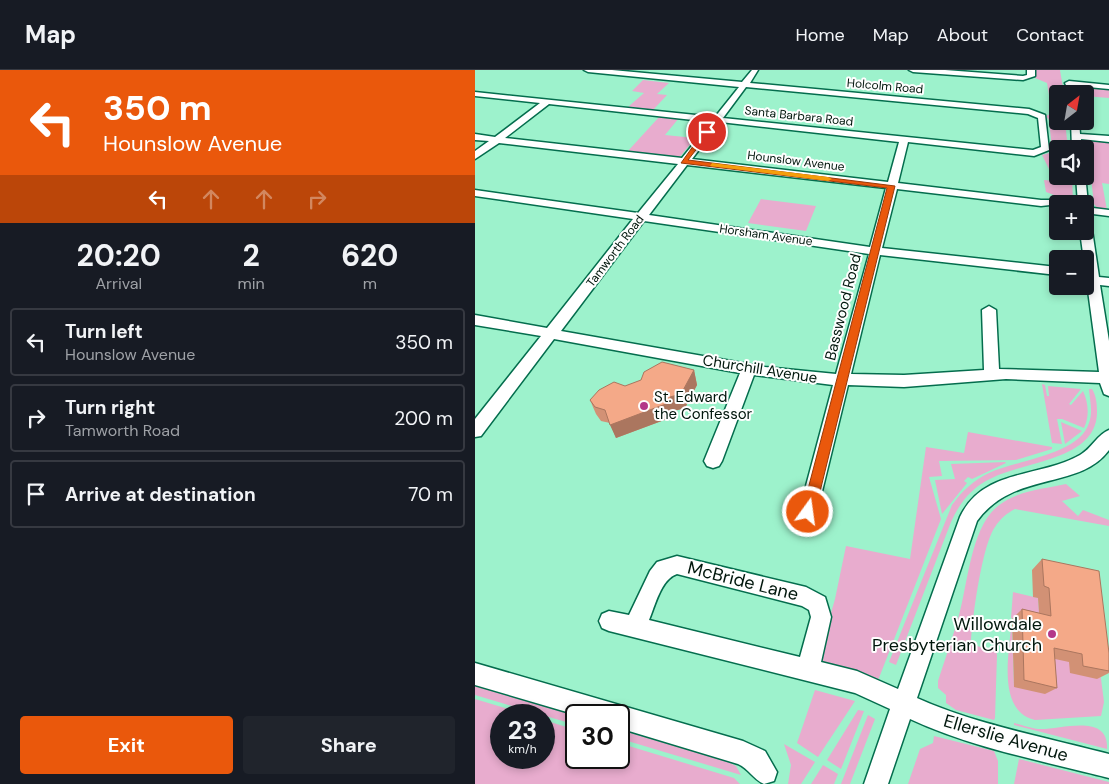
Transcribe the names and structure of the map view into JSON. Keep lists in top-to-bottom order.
{
  "streets": {
    "street": [
      "Holcolm Road",
      "Santa Barbara Road",
      "Hounslow Avenue",
      "Horsham Avenue",
      "Tamworth Road",
      "Basswood Road",
      "Churchill Avenue",
      "McBride Lane",
      "Ellerslie Avenue"
    ]
  },
  "crossings": [
    ["Holcolm Road", "Santa Barbara Road"],
    ["Holcolm Road", "Tamworth Road"],
    ["Santa Barbara Road", "Tamworth Road"],
    ["Santa Barbara Road", "Basswood Road"],
    ["Hounslow Avenue", "Tamworth Road"],
    ["Hounslow Avenue", "Basswood Road"],
    ["Horsham Avenue", "Tamworth Road"],
    ["Horsham Avenue", "Basswood Road"],
    ["Tamworth Road", "Churchill Avenue"],
    ["Basswood Road", "Churchill Avenue"]
  ],
  "places": ["St. Edward the Confessor", "Willowdale Presbyterian Church"],
  "north": "top right",
  "page": {
    "header": "Map",
    "nav": [
      "Home",
      "Map",
      "About",
      "Contact"
    ],
    "turn": ["350 m", "Hounslow Avenue"],
    "map_buttons": ["+", "−"],
    "eta": [
      "20:20",
      "Arrival",
      "2",
      "min",
      "620",
      "m"
    ],
    "list": [
      {
        "name": "Turn left",
        "note": "Hounslow Avenue",
        "value": "350 m"
      },
      {
        "name": "Turn right",
        "note": "Tamworth Road",
        "value": "200 m"
      },
      {
        "name": "Arrive at destination",
        "value": "70 m"
      }
    ],
    "speed": "23 km/h",
    "limit": "30",
    "buttons": ["Exit", "Share"]
  }
}
